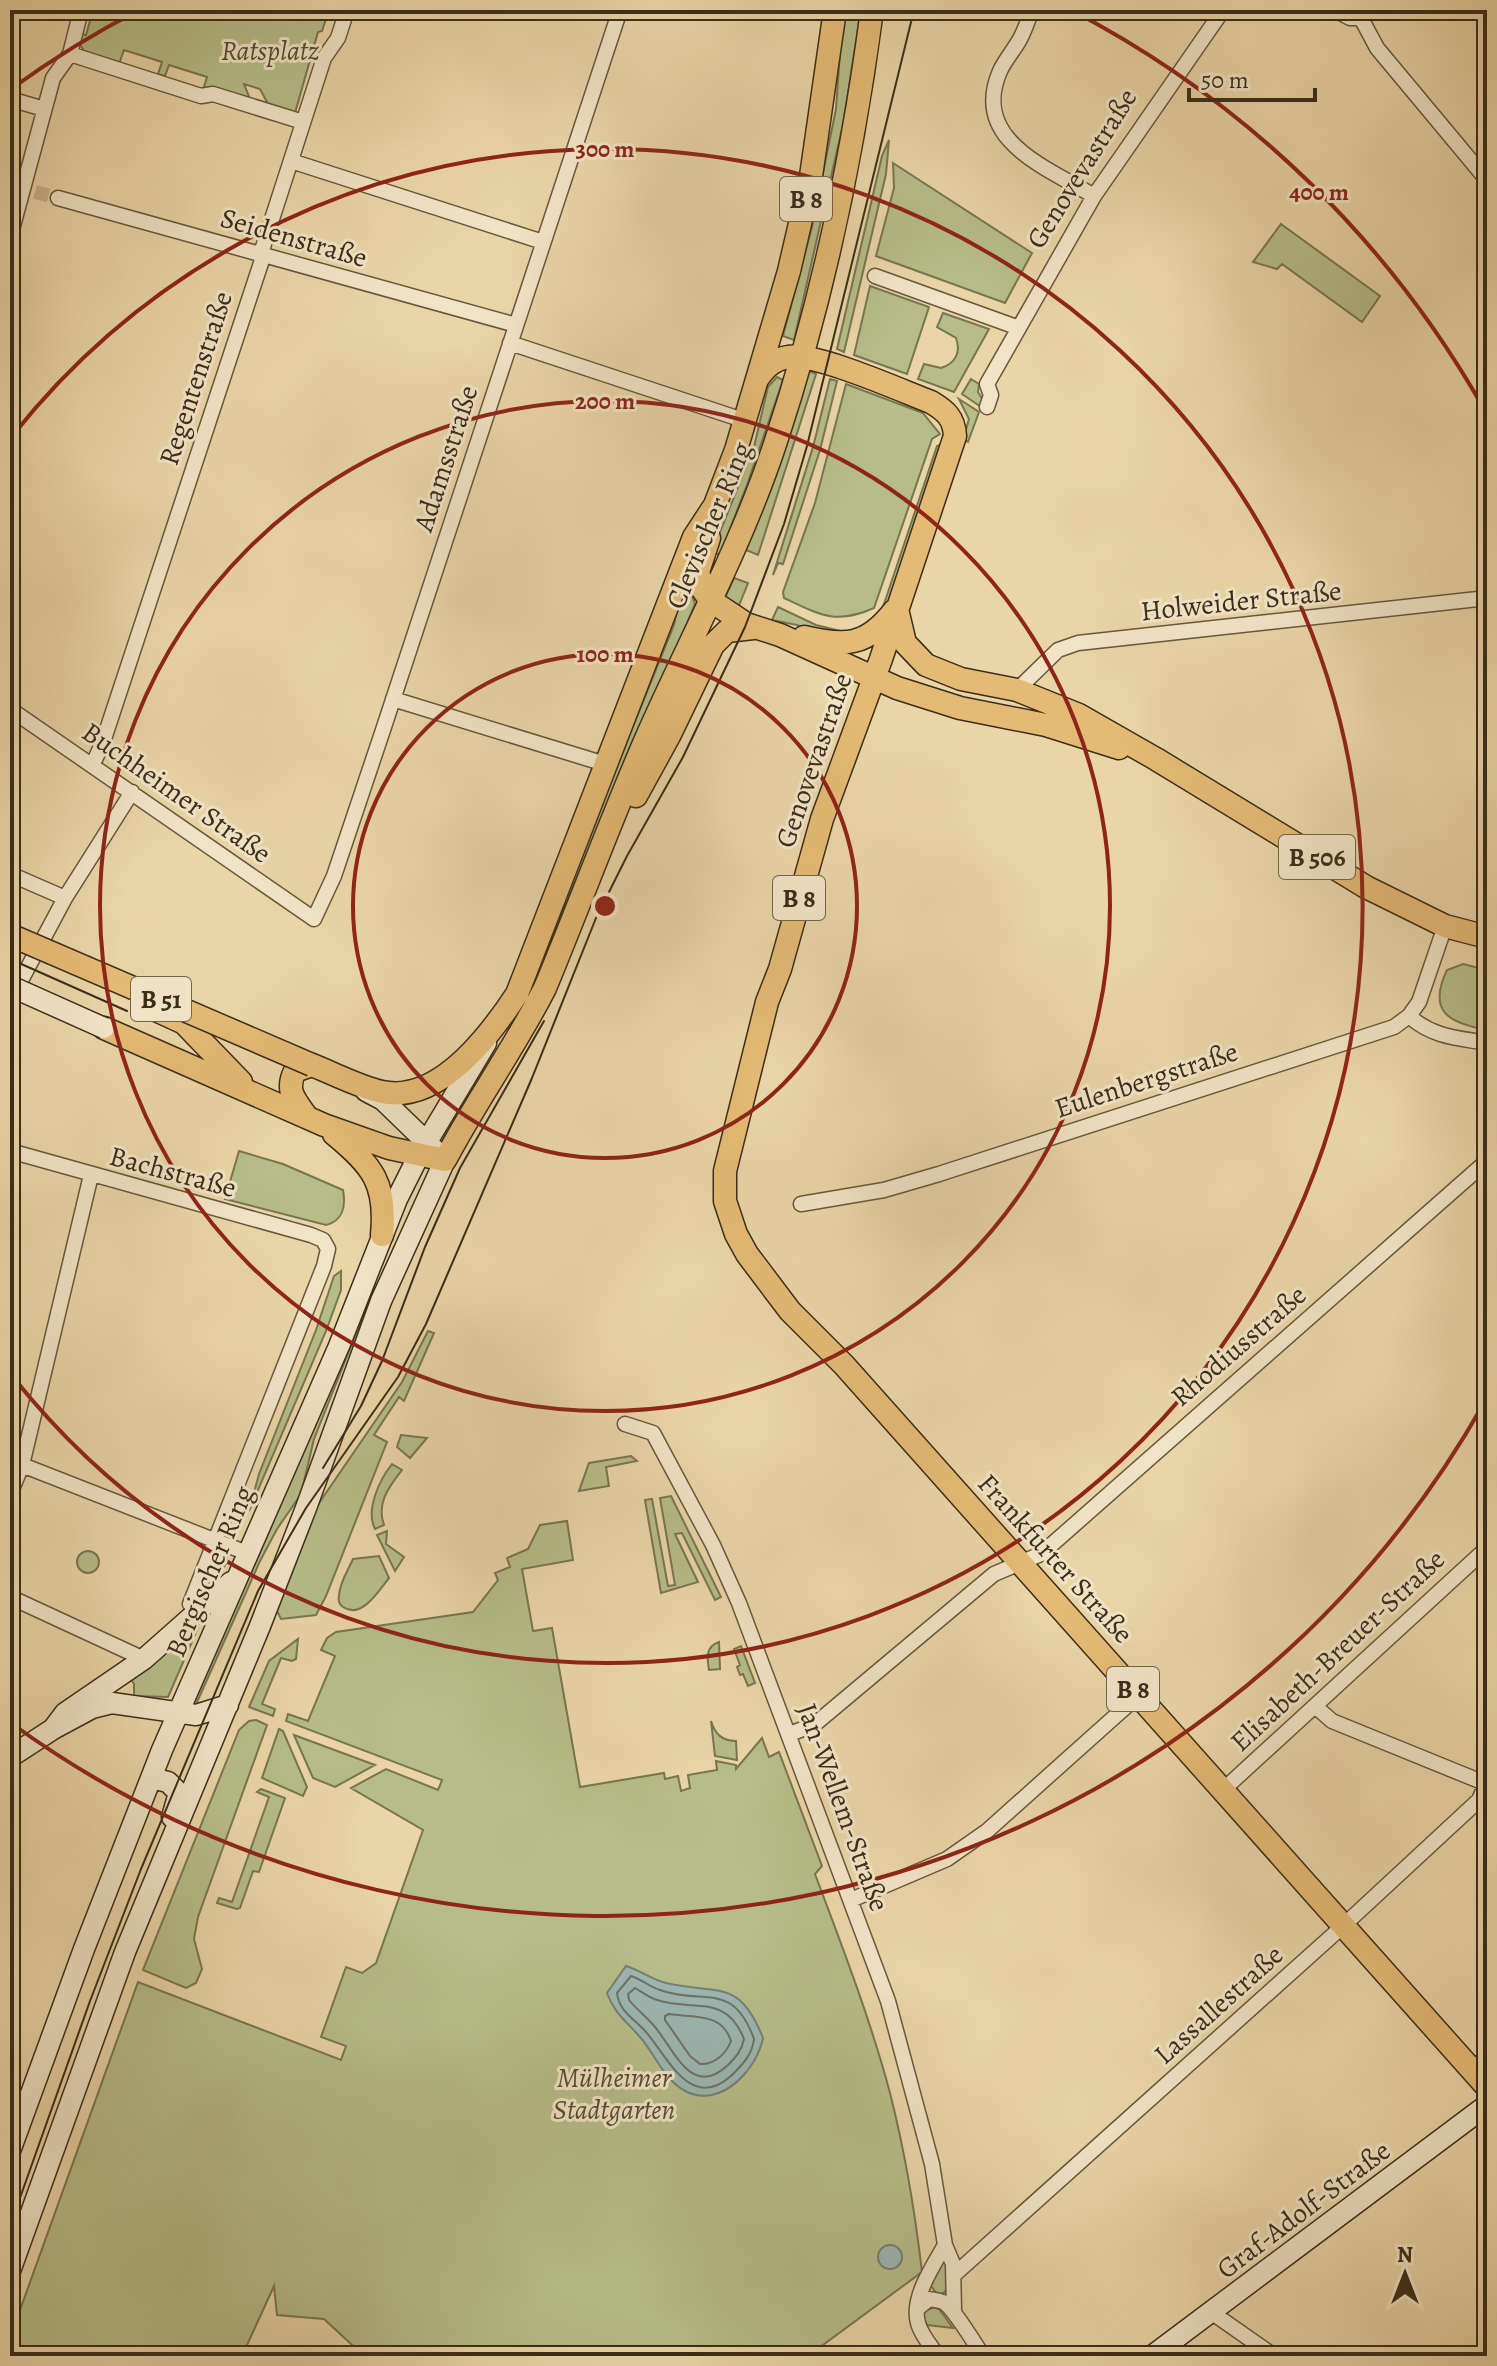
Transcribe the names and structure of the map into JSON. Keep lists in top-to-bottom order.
{
  "streets": {
    "main road": [
      "Genovevastraße",
      "B 8",
      "Clevischer Ring",
      "B 506",
      "B 51",
      "Frankfurter Straße",
      "Bergischer Ring",
      "Graf-Adolf-Straße"
    ],
    "street": [
      "Seidenstraße",
      "Regentenstraße",
      "Adamsstraße",
      "Holweider Straße",
      "Buchheimer Straße",
      "Eulenbergstraße",
      "Bachstraße",
      "Rhodiusstraße",
      "Elisabeth-Breuer-Straße",
      "Jan-Wellem-Straße",
      "Lassallestraße"
    ]
  },
  "crossings": [
    ["Genovevastraße", "Clevischer Ring"],
    ["Genovevastraße", "B 506"],
    ["Genovevastraße", "Frankfurter Straße"],
    ["Seidenstraße", "Regentenstraße"],
    ["Seidenstraße", "Adamsstraße"],
    ["Regentenstraße", "Buchheimer Straße"],
    ["Adamsstraße", "Buchheimer Straße"],
    ["Clevischer Ring", "B 51"],
    ["Clevischer Ring", "Bergischer Ring"],
    ["Holweider Straße", "B 506"],
    ["B 51", "Bergischer Ring"],
    ["Bachstraße", "Bergischer Ring"],
    ["Rhodiusstraße", "Frankfurter Straße"],
    ["Rhodiusstraße", "Jan-Wellem-Straße"],
    ["Frankfurter Straße", "Elisabeth-Breuer-Straße"],
    ["Frankfurter Straße", "Lassallestraße"],
    ["Jan-Wellem-Straße", "Lassallestraße"]
  ],
  "parks": ["Ratsplatz", "Mülheimer Stadtgarten"],
  "scale_bar": "50 m",
  "north": "top",
  "rings": [
    "300 m",
    "400 m",
    "200 m",
    "100 m"
  ]
}
